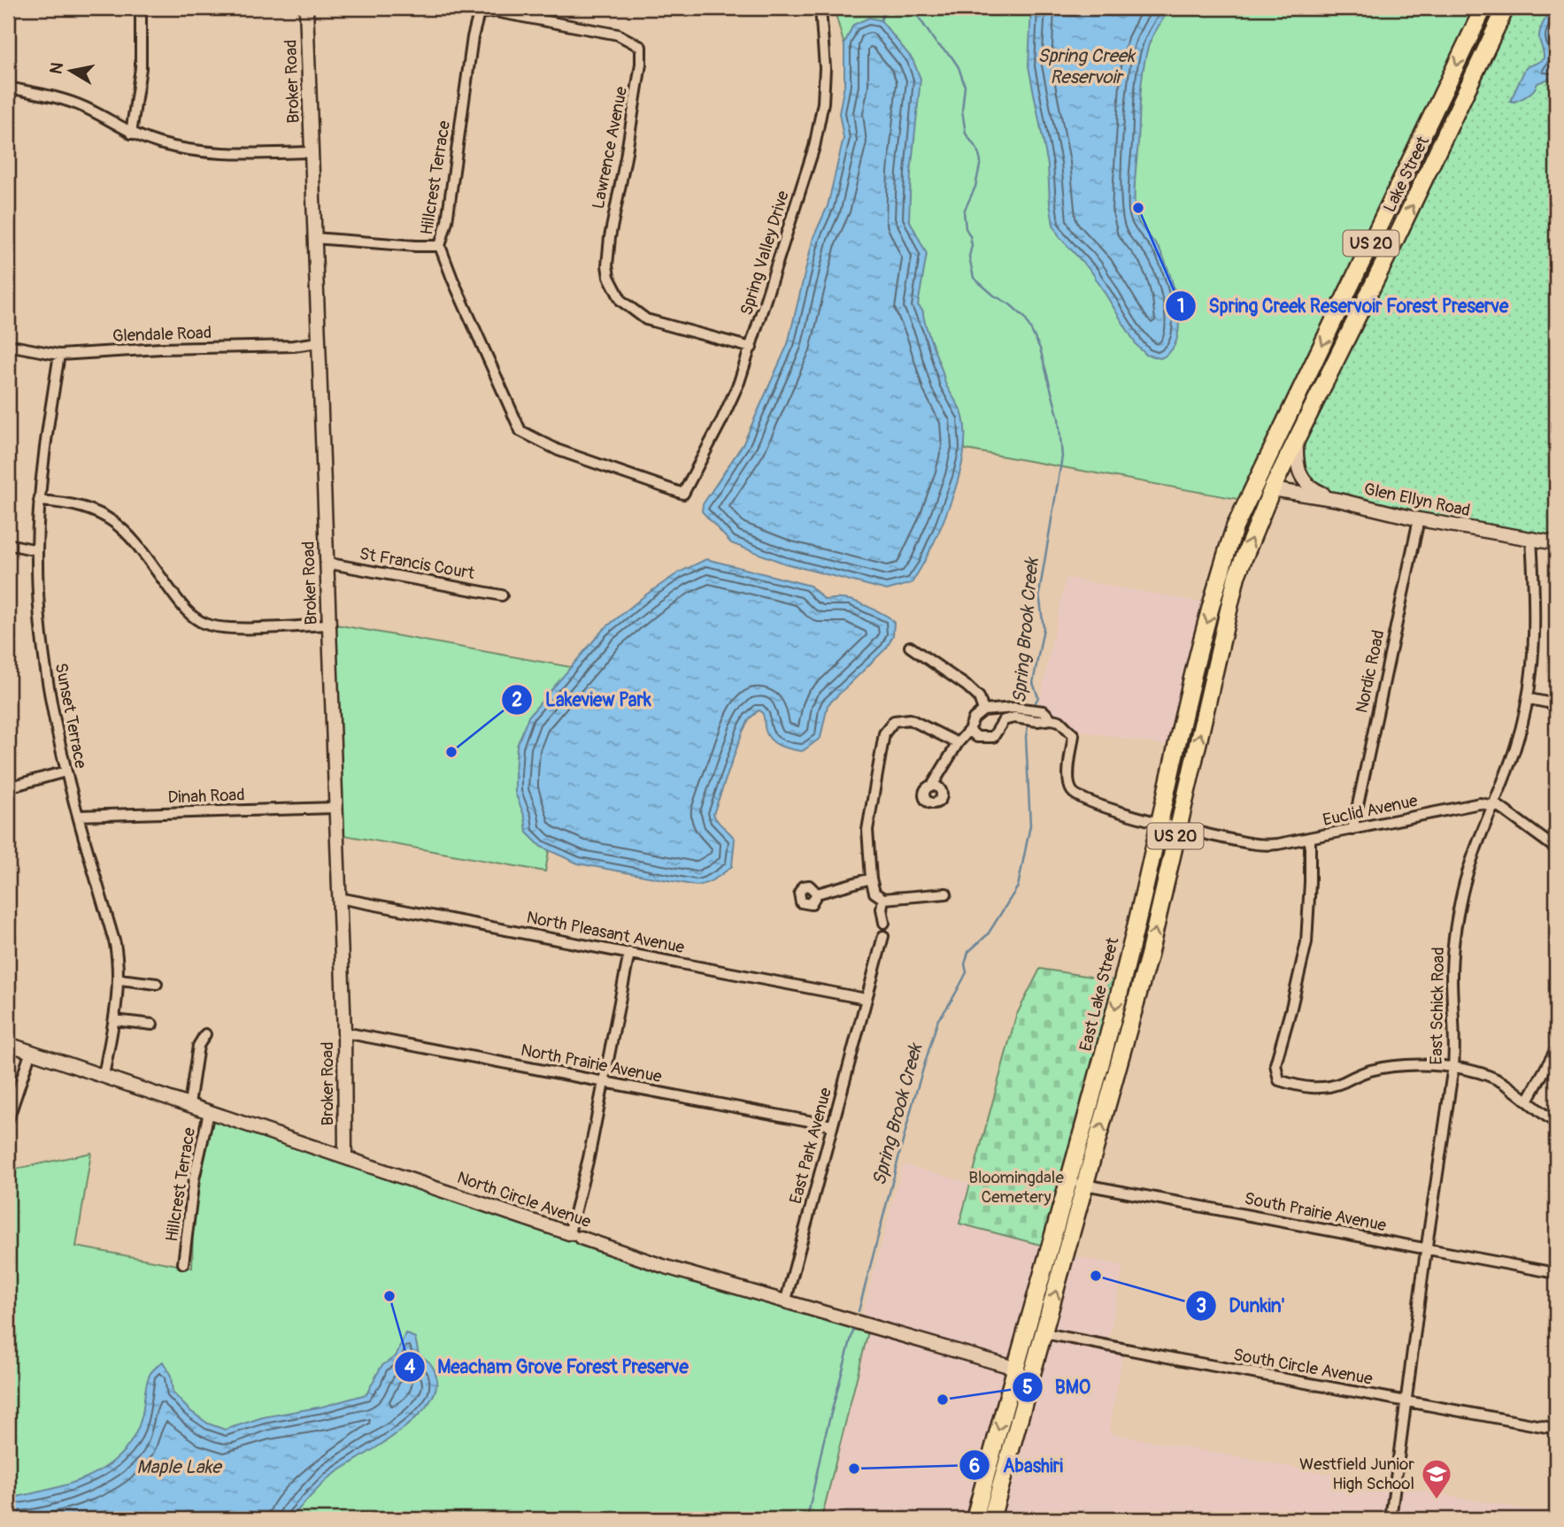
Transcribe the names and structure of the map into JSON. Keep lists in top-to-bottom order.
{
  "streets": {
    "main road": ["Lake Street", "US 20", "East Lake Street"],
    "street": [
      "Broker Road",
      "Lawrence Avenue",
      "Hillcrest Terrace",
      "Spring Valley Drive",
      "Glendale Road",
      "Glen Ellyn Road",
      "St Francis Court",
      "Nordic Road",
      "Sunset Terrace",
      "Dinah Road",
      "Euclid Avenue",
      "North Pleasant Avenue",
      "East Schick Road",
      "North Prairie Avenue",
      "East Park Avenue",
      "North Circle Avenue",
      "South Prairie Avenue",
      "South Circle Avenue"
    ]
  },
  "crossings": [
    ["Broker Road", "Glendale Road"],
    ["Broker Road", "St Francis Court"],
    ["Broker Road", "Dinah Road"],
    ["Broker Road", "North Pleasant Avenue"],
    ["Broker Road", "North Prairie Avenue"],
    ["Broker Road", "North Circle Avenue"],
    ["Lawrence Avenue", "Hillcrest Terrace"],
    ["Lawrence Avenue", "Spring Valley Drive"],
    ["Lake Street", "US 20"],
    ["Lake Street", "Glen Ellyn Road"],
    ["Lake Street", "East Lake Street"],
    ["Hillcrest Terrace", "Spring Valley Drive"],
    ["Hillcrest Terrace", "North Circle Avenue"],
    ["US 20", "Glen Ellyn Road"],
    ["US 20", "Euclid Avenue"],
    ["US 20", "North Circle Avenue"],
    ["US 20", "South Prairie Avenue"],
    ["US 20", "South Circle Avenue"],
    ["Glendale Road", "Sunset Terrace"],
    ["Glen Ellyn Road", "Nordic Road"],
    ["Glen Ellyn Road", "East Schick Road"],
    ["Nordic Road", "Euclid Avenue"],
    ["Sunset Terrace", "Dinah Road"],
    ["Sunset Terrace", "North Circle Avenue"],
    ["Euclid Avenue", "East Lake Street"],
    ["Euclid Avenue", "East Schick Road"],
    ["North Pleasant Avenue", "East Park Avenue"],
    ["East Lake Street", "North Circle Avenue"],
    ["East Lake Street", "South Prairie Avenue"],
    ["East Schick Road", "South Prairie Avenue"],
    ["East Schick Road", "South Circle Avenue"],
    ["North Prairie Avenue", "East Park Avenue"],
    ["East Park Avenue", "North Circle Avenue"]
  ],
  "water": ["Spring Creek Reservoir", "Spring Brook Creek", "Maple Lake"],
  "parks": ["Bloomingdale Cemetery"],
  "places": {
    "other": [
      "Spring Creek Reservoir Forest Preserve",
      "Lakeview Park",
      "Dunkin'",
      "Meacham Grove Forest Preserve",
      "BMO",
      "Abashiri"
    ],
    "school or university": ["Westfield Junior High School"]
  },
  "north": "left"
}
